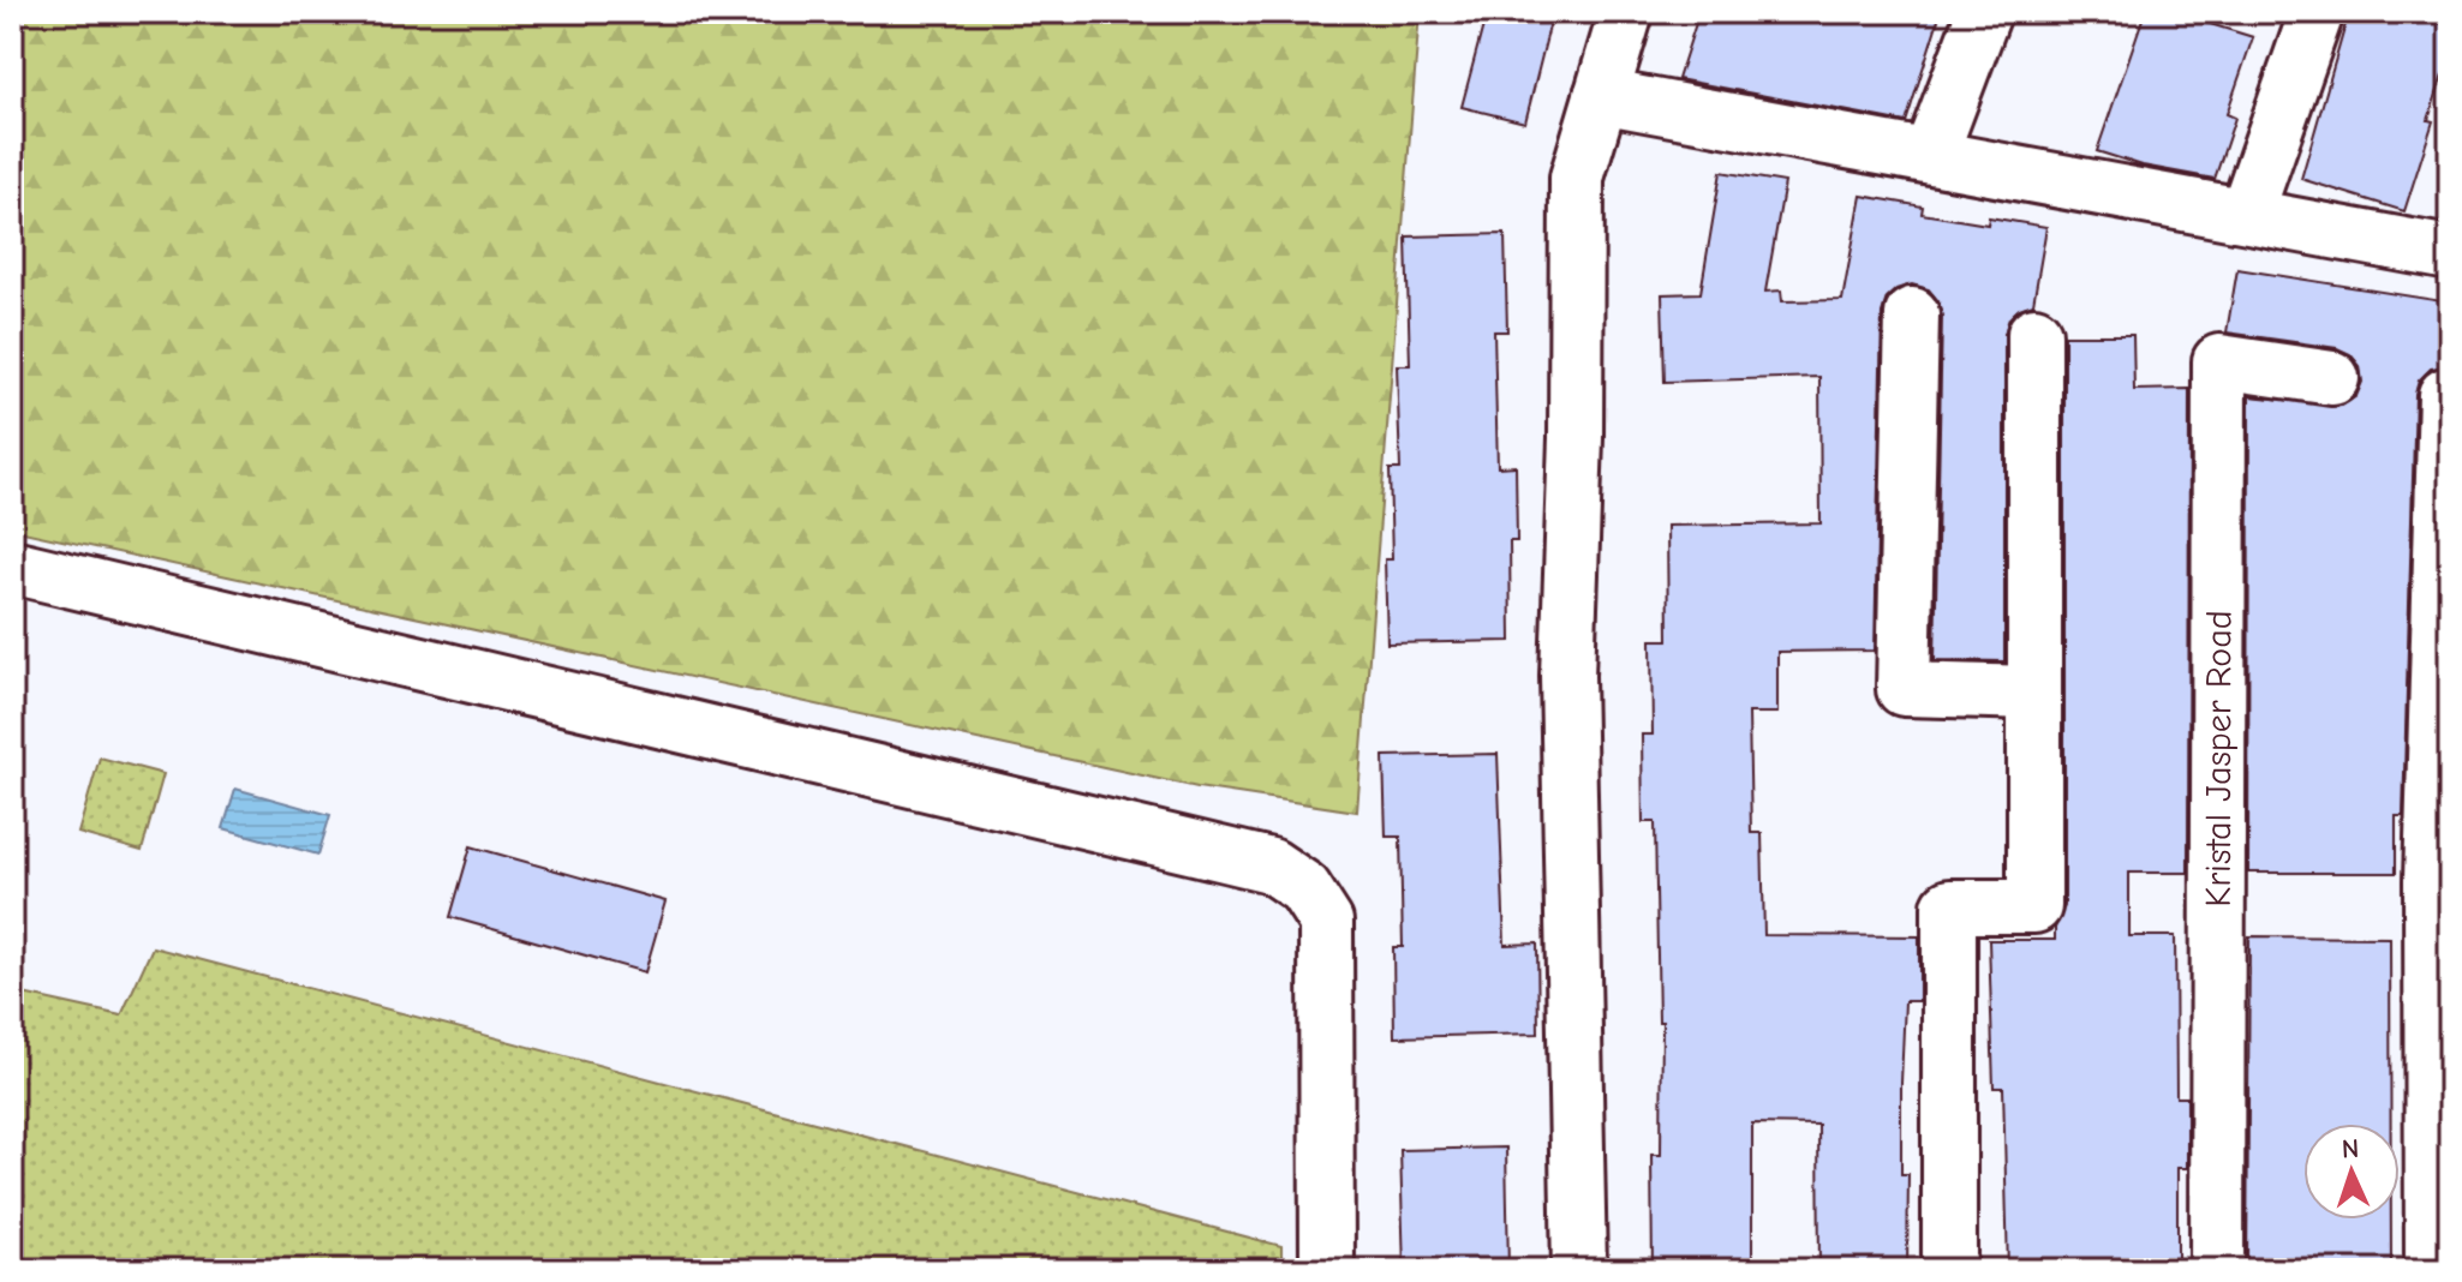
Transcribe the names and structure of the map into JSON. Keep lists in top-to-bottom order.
{
  "streets": {
    "street": ["Kristal Jasper Road"]
  },
  "north": "top"
}
